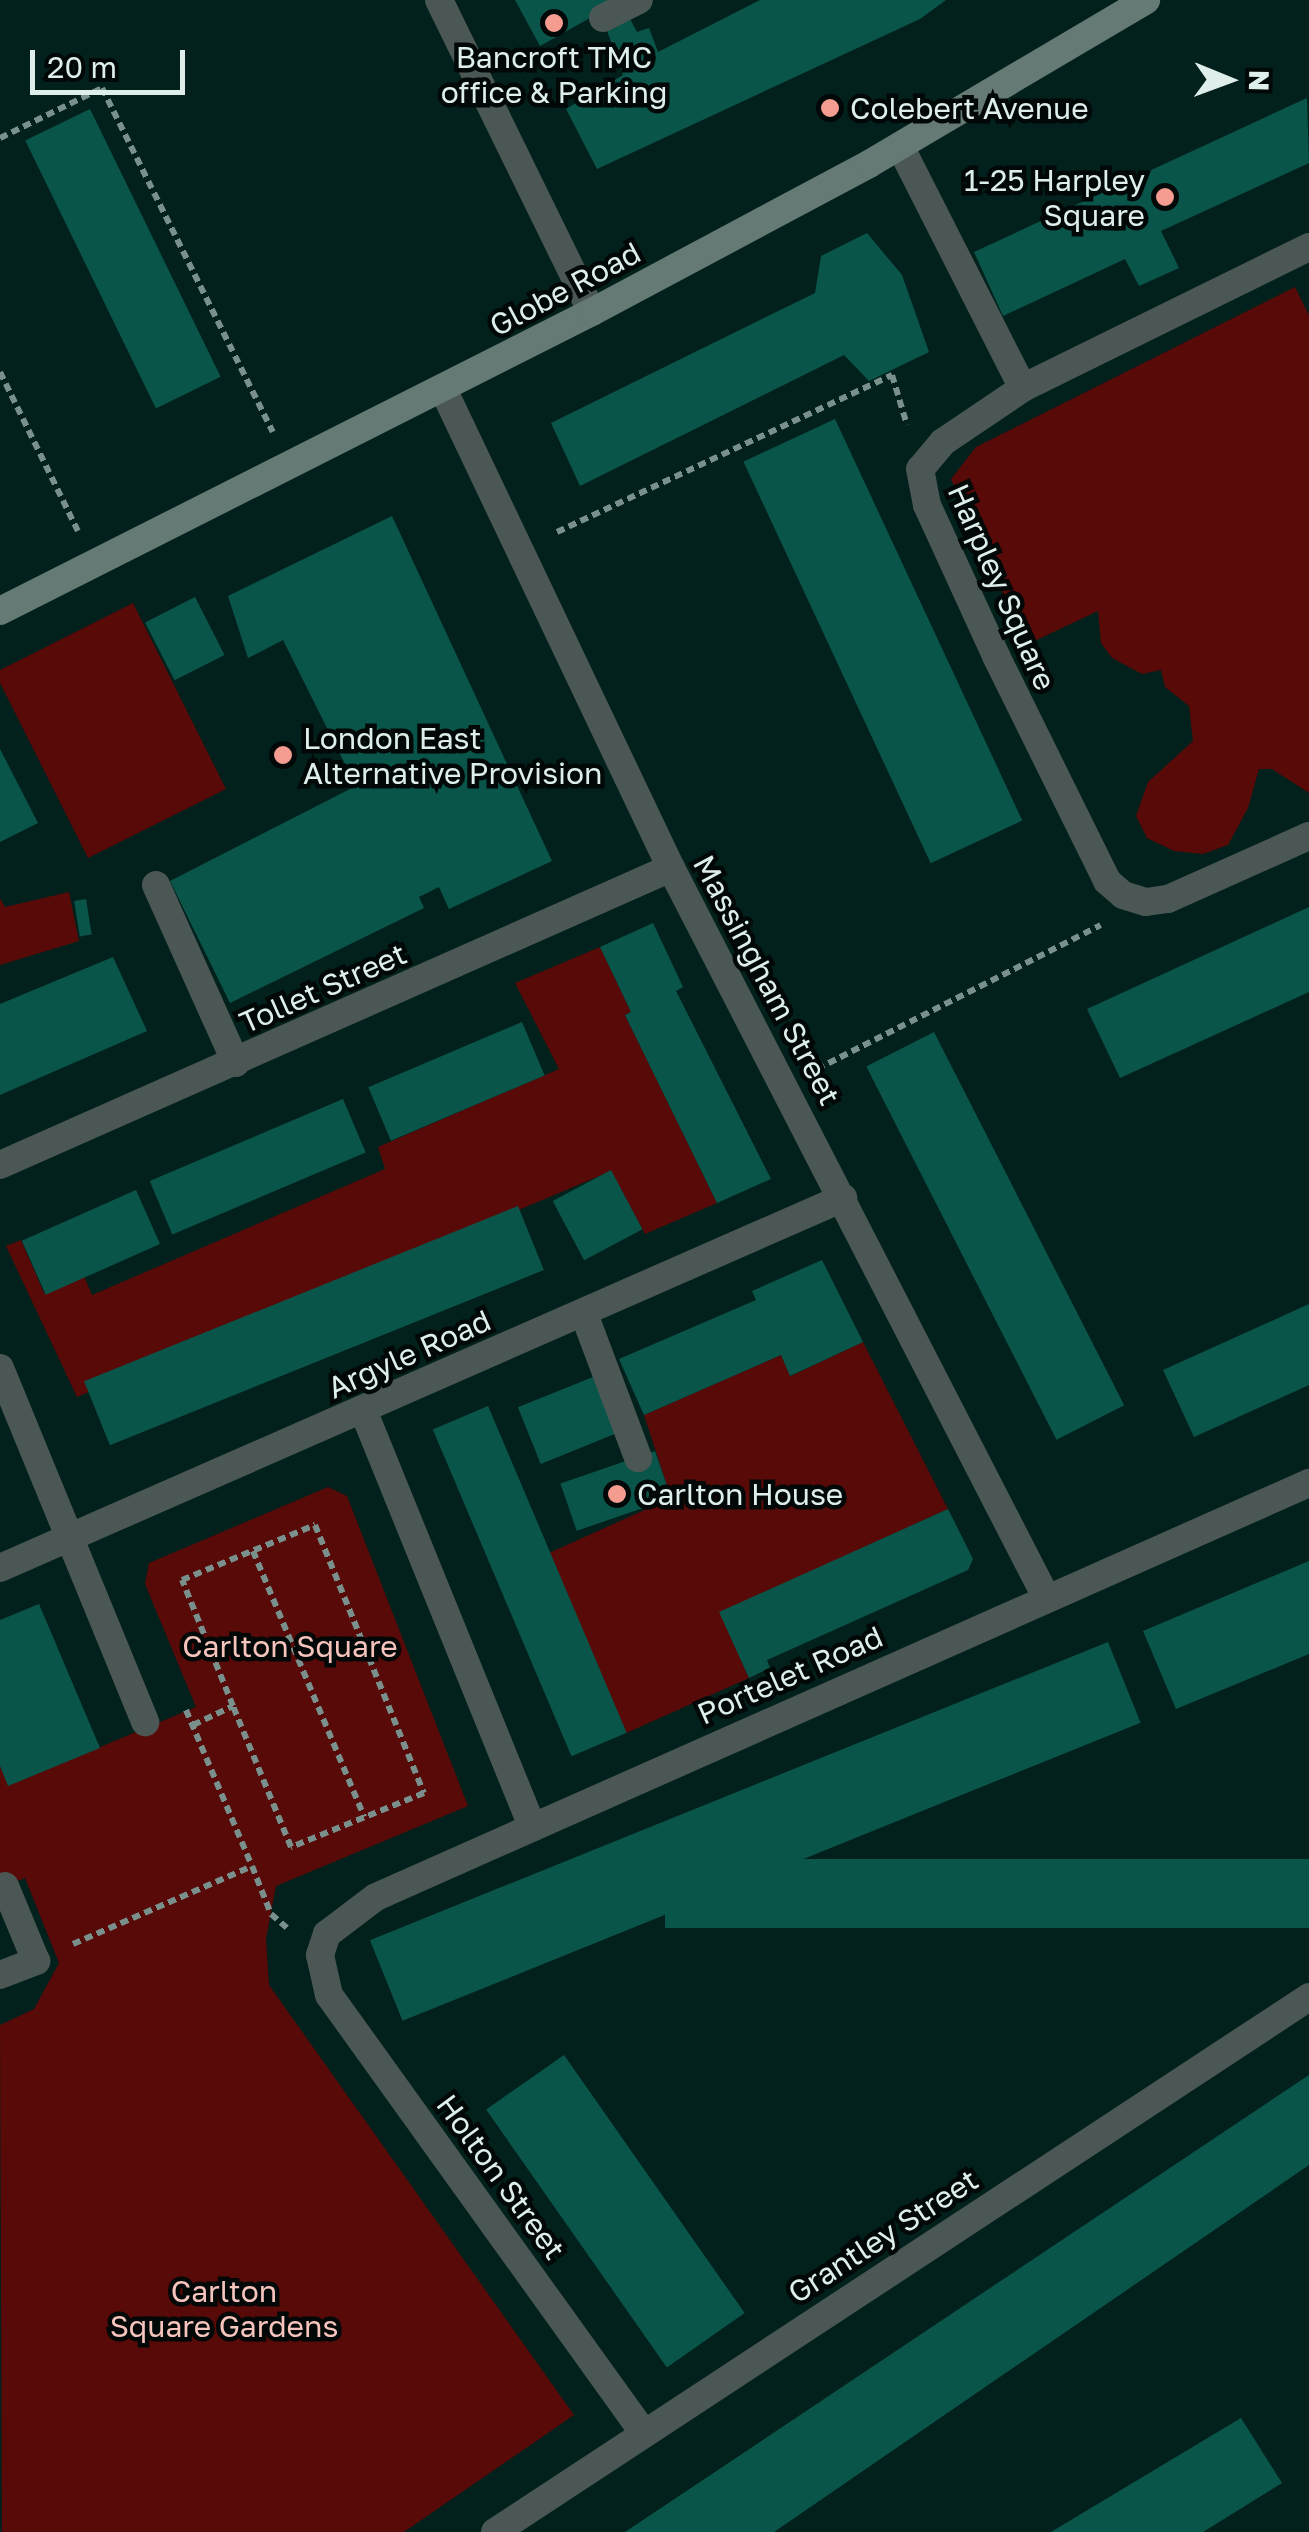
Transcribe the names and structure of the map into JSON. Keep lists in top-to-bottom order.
{
  "streets": {
    "main road": ["Globe Road"],
    "street": [
      "Harpley Square",
      "Massingham Street",
      "Tollet Street",
      "Argyle Road",
      "Portelet Road",
      "Holton Street",
      "Grantley Street"
    ]
  },
  "crossings": [
    ["Globe Road", "Massingham Street"],
    ["Massingham Street", "Tollet Street"],
    ["Massingham Street", "Argyle Road"],
    ["Massingham Street", "Portelet Road"],
    ["Portelet Road", "Holton Street"],
    ["Holton Street", "Grantley Street"]
  ],
  "parks": ["Carlton Square", "Carlton Square Gardens"],
  "places": [
    "Bancroft TMC office & Parking",
    "Colebert Avenue",
    "1-25 Harpley Square",
    "London East Alternative Provision",
    "Carlton House"
  ],
  "scale_bar": "20 m",
  "north": "right"
}
